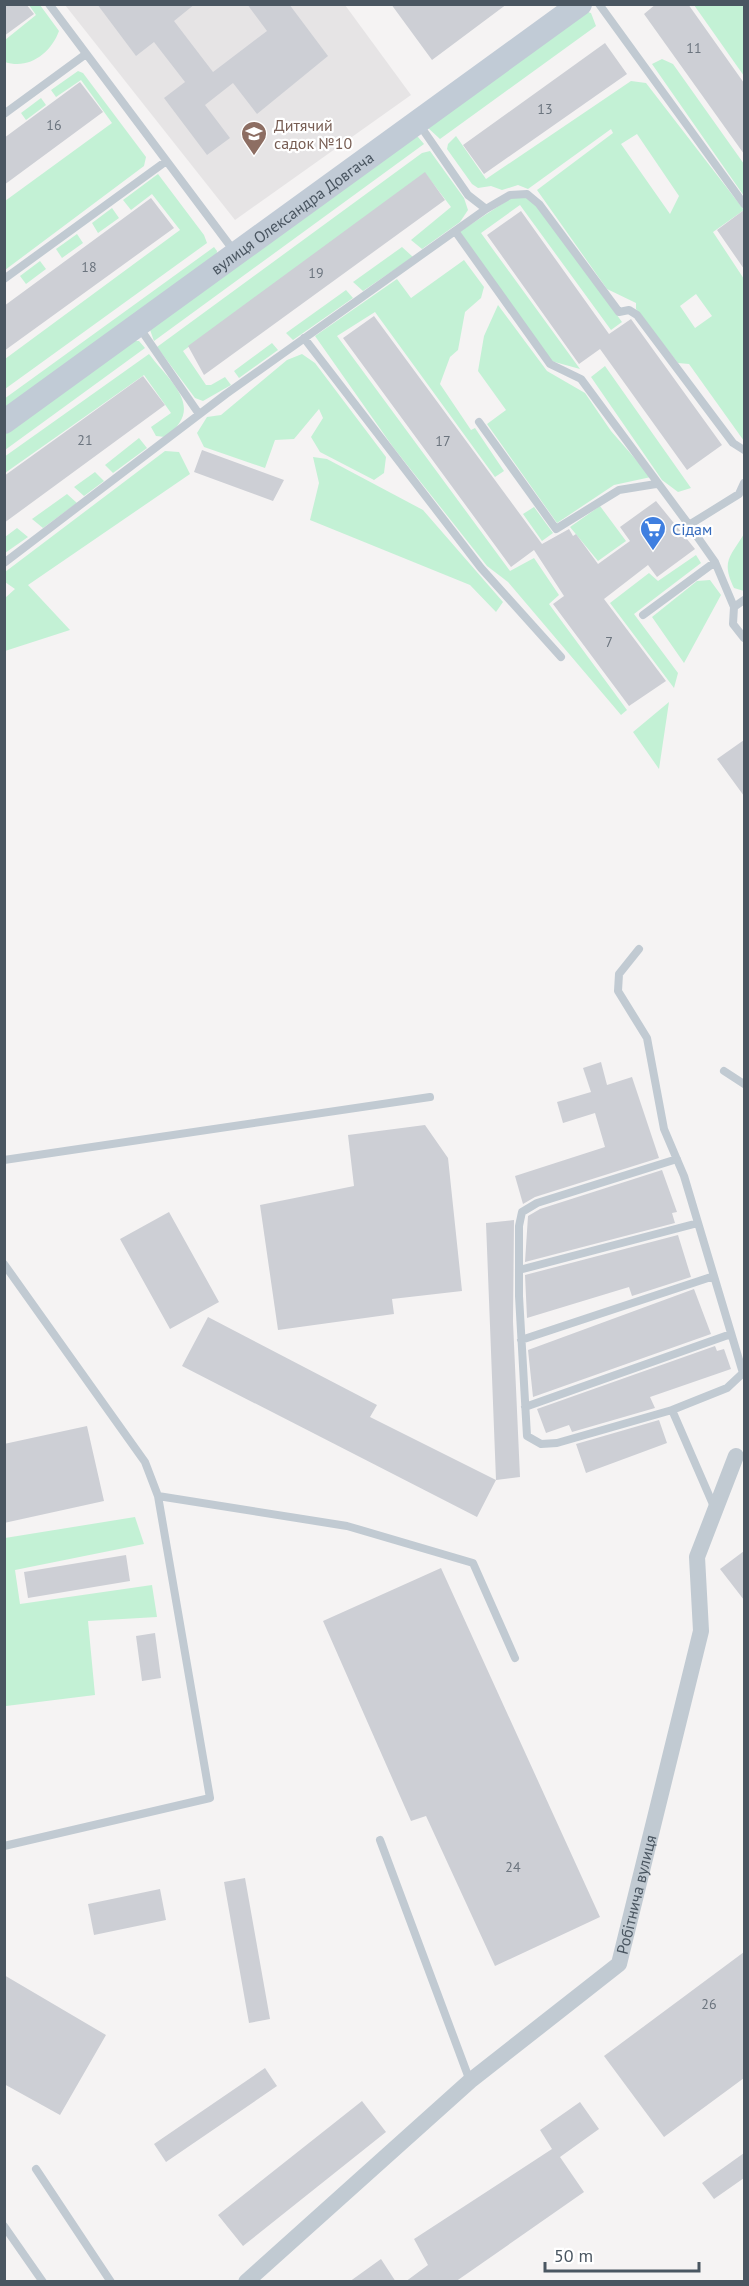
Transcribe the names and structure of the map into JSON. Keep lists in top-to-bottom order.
{
  "streets": {
    "street": ["вулиця Олександра Довгача", "Робітнича вулиця"]
  },
  "places": {
    "school or university": ["Дитячий садок №10"],
    "supermarket": ["Сідам"]
  },
  "house_numbers": [
    "11",
    "13",
    "16",
    "18",
    "19",
    "21",
    "17",
    "7",
    "24",
    "26"
  ],
  "scale_bar": "50 m"
}
